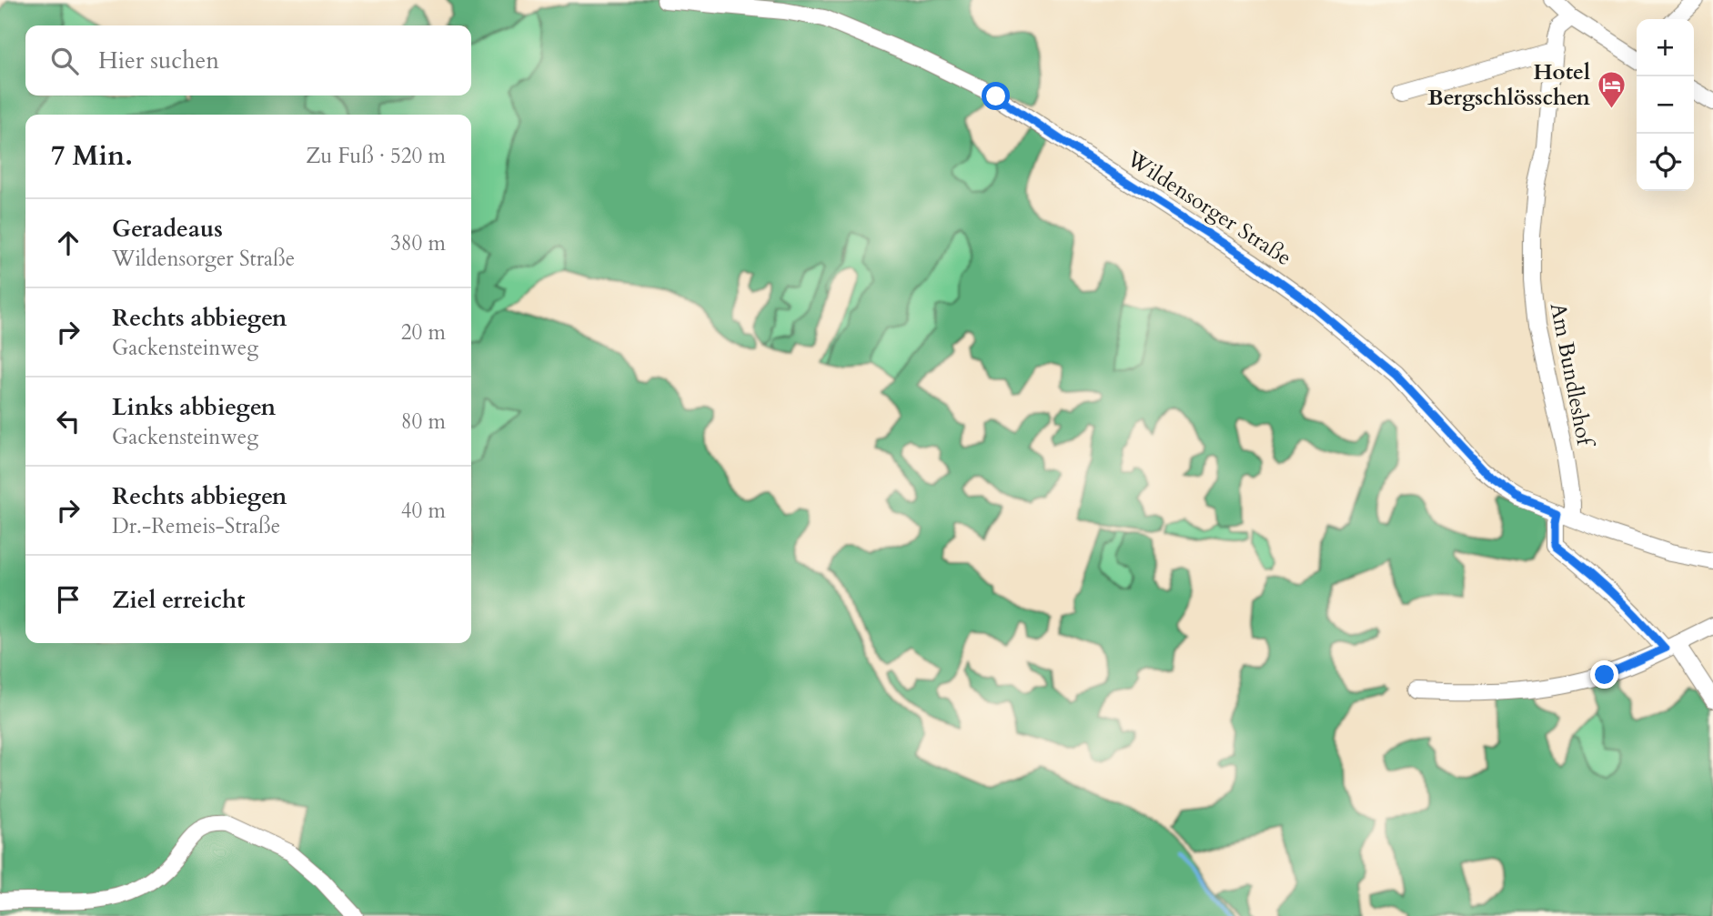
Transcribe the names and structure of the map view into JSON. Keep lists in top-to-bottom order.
{
  "streets": {
    "street": ["Wildensorger Straße", "Am Bundleshof"]
  },
  "crossings": [
    ["Wildensorger Straße", "Am Bundleshof"]
  ],
  "places": {
    "hotel": ["Hotel Bergschlösschen"]
  },
  "page": {
    "map_buttons": ["+", "−"],
    "search": "Hier suchen",
    "heading": ["7 Min.", "Zu Fuß · 520 m"],
    "list": [
      ["Geradeaus", "Wildensorger Straße", "380 m"],
      ["Rechts abbiegen", "Gackensteinweg", "20 m"],
      ["Links abbiegen", "Gackensteinweg", "80 m"],
      ["Rechts abbiegen", "Dr.-Remeis-Straße", "40 m"],
      "Ziel erreicht"
    ]
  }
}
